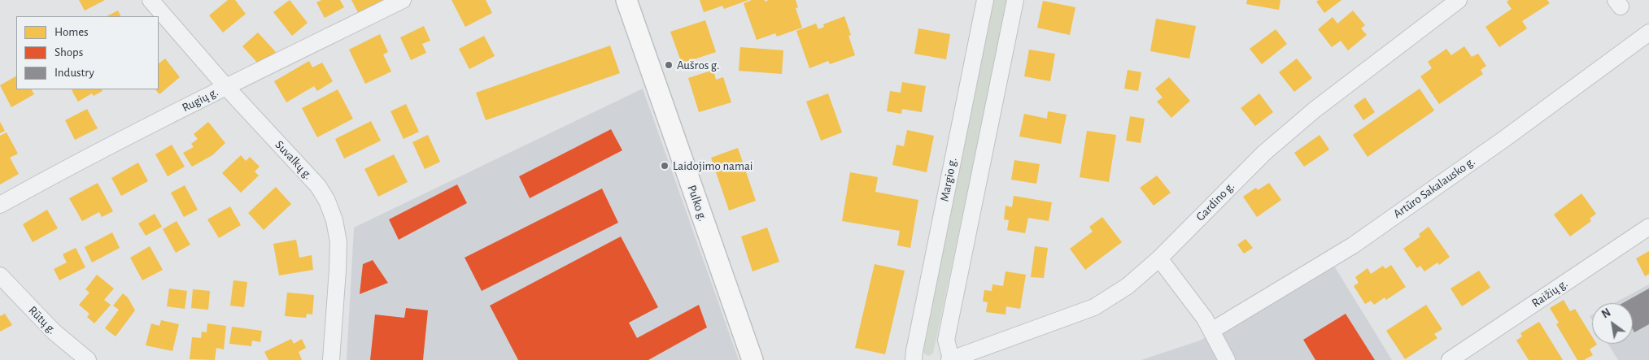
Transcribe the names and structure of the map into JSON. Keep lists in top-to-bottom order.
{
  "streets": {
    "main road": ["Pulko g."],
    "street": [
      "Rugių g.",
      "Suvalkų g.",
      "Margio g.",
      "Artūro Sakalausko g.",
      "Gardino g.",
      "Raižių g.",
      "Rūtų g."
    ]
  },
  "crossings": [
    ["Rugių g.", "Suvalkų g."]
  ],
  "places": ["Aušros g.", "Laidojimo namai"],
  "legend": ["Homes", "Shops", "Industry"],
  "north": "top left"
}
